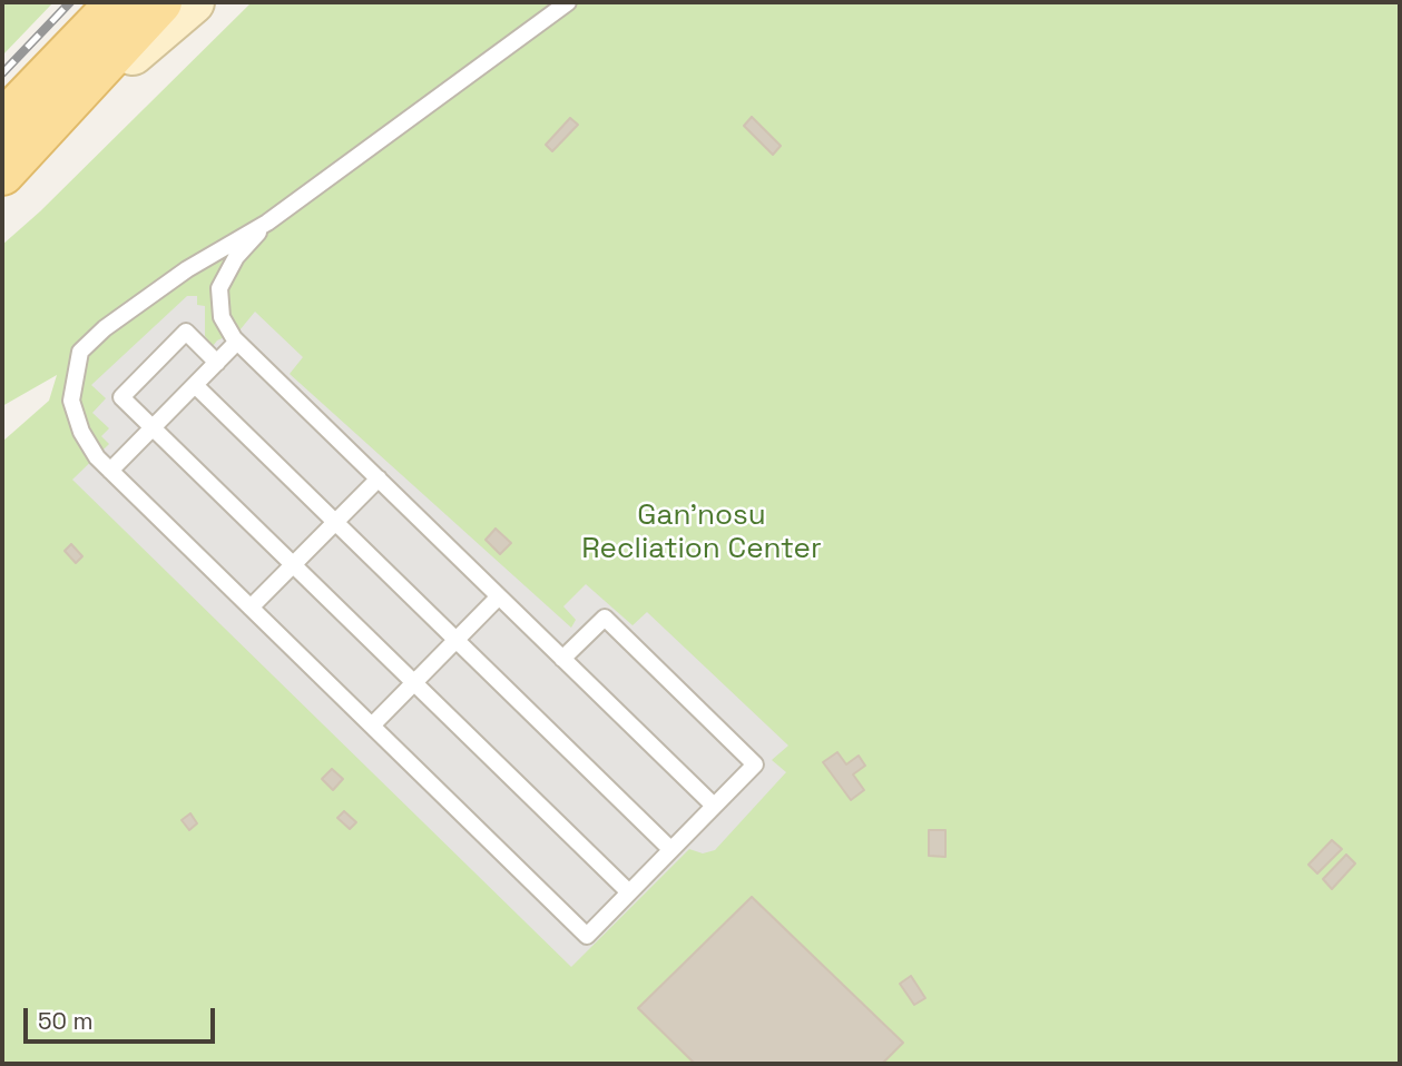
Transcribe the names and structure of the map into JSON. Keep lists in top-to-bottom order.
{
  "parks": ["Gan'nosu Recliation Center"],
  "scale_bar": "50 m"
}
